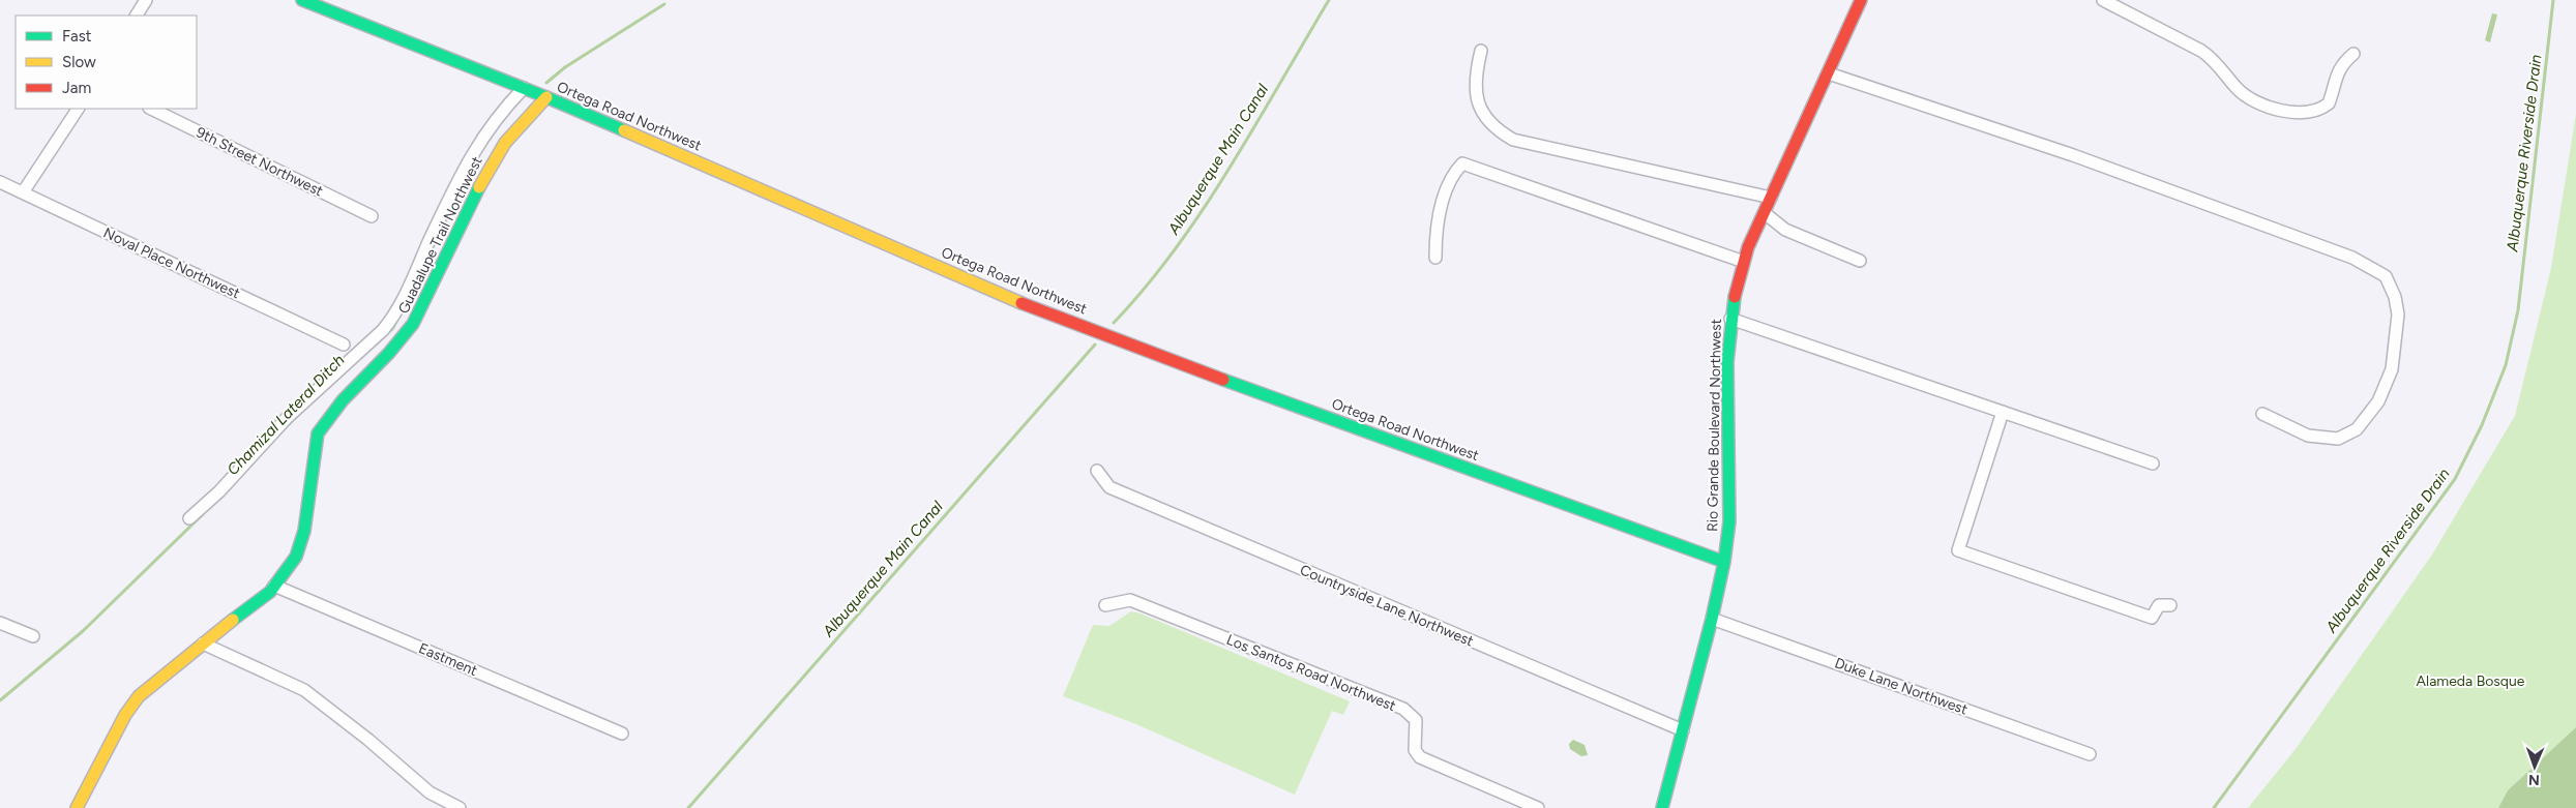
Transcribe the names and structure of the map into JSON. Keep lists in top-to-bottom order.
{
  "streets": {
    "street": [
      "Ortega Road Northwest",
      "9th Street Northwest",
      "Guadalupe Trail Northwest",
      "Noval Place Northwest",
      "Rio Grande Boulevard Northwest",
      "Countryside Lane Northwest",
      "Eastment",
      "Los Santos Road Northwest",
      "Duke Lane Northwest"
    ]
  },
  "crossings": [
    ["Ortega Road Northwest", "Guadalupe Trail Northwest"],
    ["Ortega Road Northwest", "Rio Grande Boulevard Northwest"],
    ["Guadalupe Trail Northwest", "Eastment"],
    ["Rio Grande Boulevard Northwest", "Countryside Lane Northwest"],
    ["Rio Grande Boulevard Northwest", "Duke Lane Northwest"]
  ],
  "water": ["Albuquerque Riverside Drain", "Albuquerque Main Canal", "Chamizal Lateral Ditch"],
  "parks": ["Alameda Bosque"],
  "legend": ["Fast", "Slow", "Jam"],
  "north": "bottom"
}
